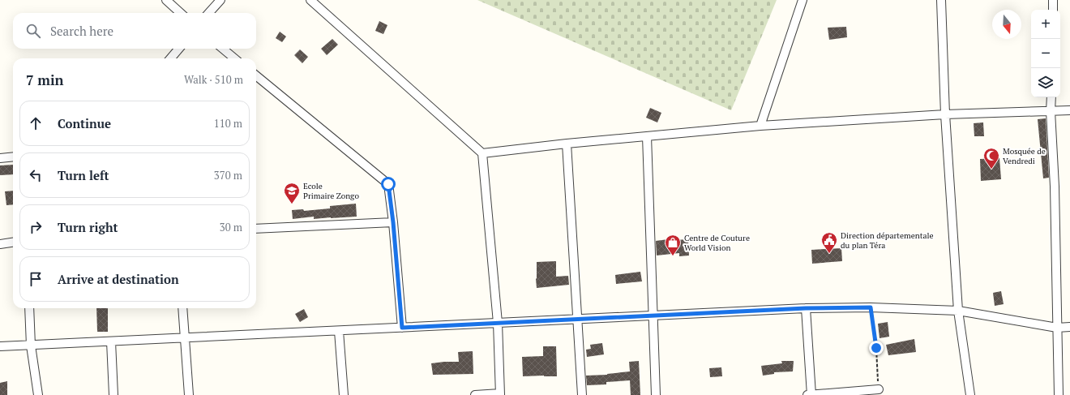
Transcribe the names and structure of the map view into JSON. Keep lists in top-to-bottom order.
{
  "places": {
    "mosque": ["Mosquée de Vendredi"],
    "school or university": ["Ecole Primaire Zongo"],
    "public building": ["Direction départementale du plan Téra"],
    "shop": ["Centre de Couture World Vision"]
  },
  "north": "bottom",
  "page": {
    "map_buttons": ["+", "−"],
    "search": "Search here",
    "heading": ["7 min", "Walk · 510 m"],
    "list": [
      ["Continue", "110 m"],
      ["Turn left", "370 m"],
      ["Turn right", "30 m"],
      "Arrive at destination"
    ]
  }
}
